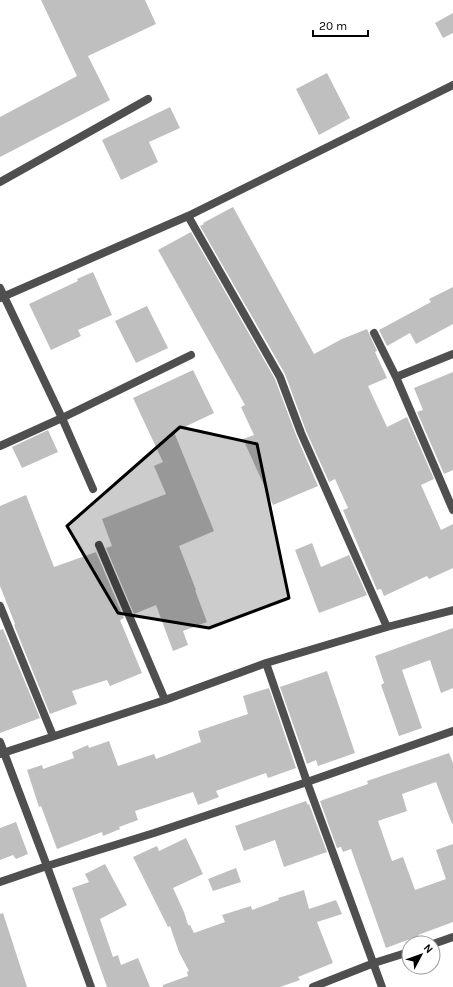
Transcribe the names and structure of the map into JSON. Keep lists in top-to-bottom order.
{
  "scale_bar": "20 m",
  "north": "top right"
}
